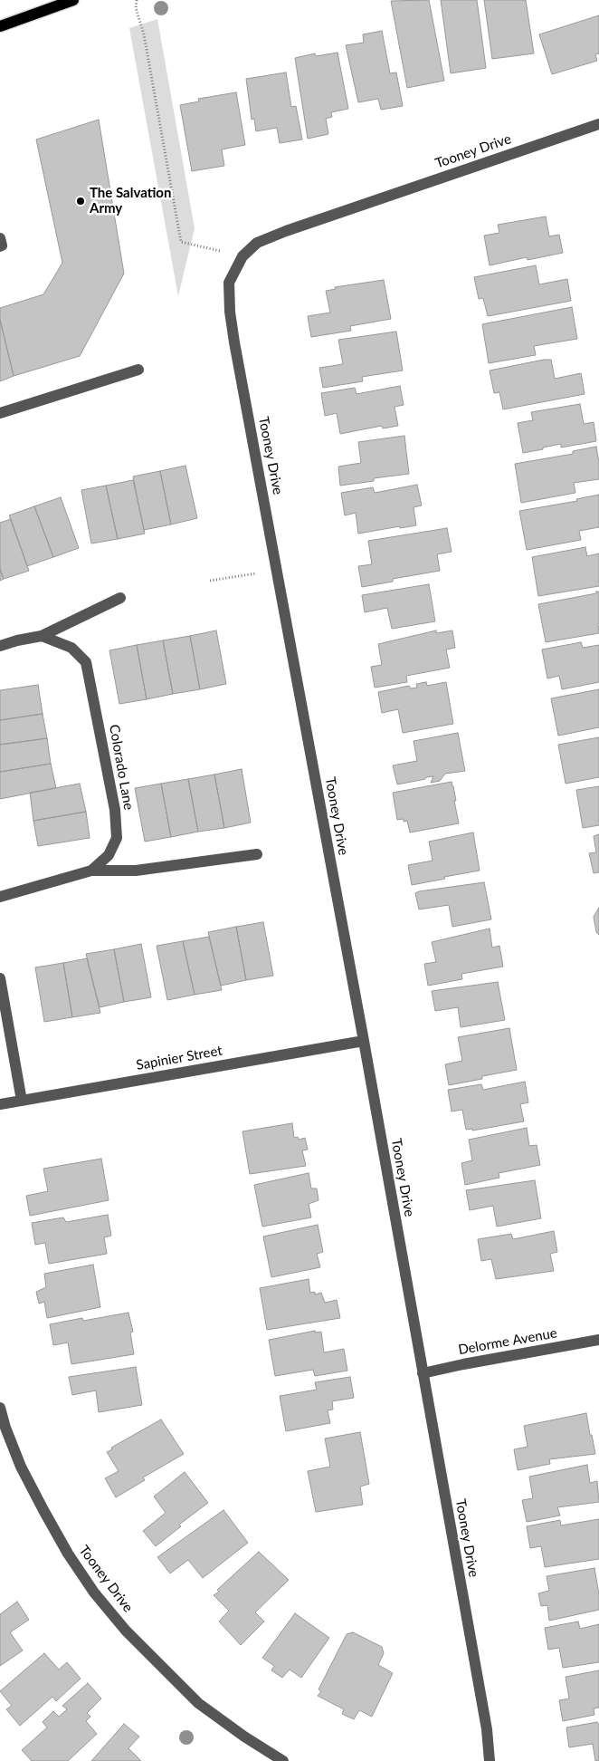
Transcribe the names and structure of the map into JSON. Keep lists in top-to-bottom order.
{
  "streets": {
    "street": [
      "Tooney Drive",
      "Colorado Lane",
      "Sapinier Street",
      "Delorme Avenue"
    ]
  },
  "crossings": [
    ["Tooney Drive", "Sapinier Street"],
    ["Tooney Drive", "Delorme Avenue"]
  ],
  "places": ["The Salvation Army"]
}
